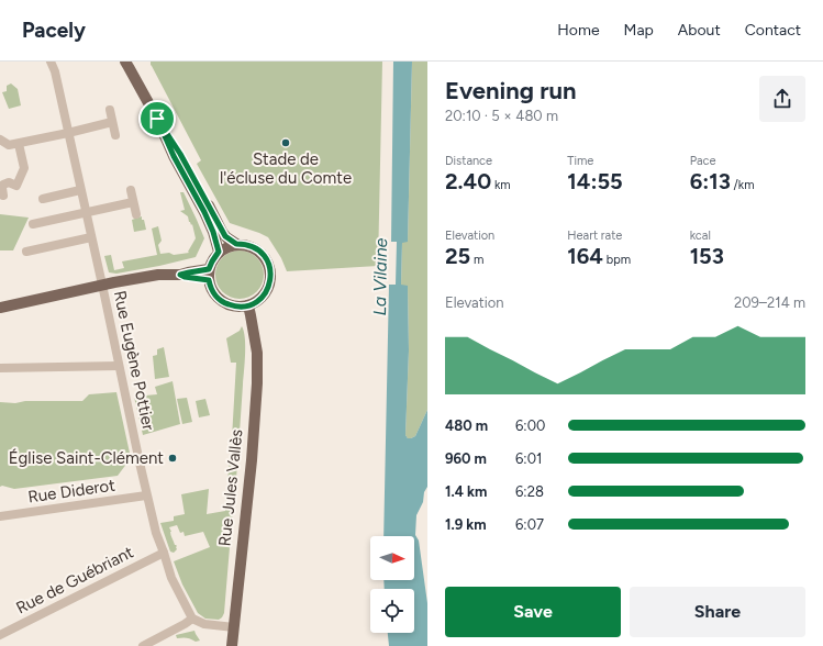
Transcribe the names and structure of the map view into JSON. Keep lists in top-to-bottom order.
{
  "streets": {
    "main road": ["Rue Jules Vallès"],
    "street": ["Rue Eugène Pottier", "Rue Diderot", "Rue de Guébriant"]
  },
  "crossings": [
    ["Rue Eugène Pottier", "Rue Diderot"],
    ["Rue Eugène Pottier", "Rue de Guébriant"]
  ],
  "water": ["La Vilaine"],
  "places": ["Stade de l'écluse du Comte", "Église Saint-Clément"],
  "north": "right",
  "page": {
    "header": "Pacely",
    "nav": [
      "Home",
      "Map",
      "About",
      "Contact"
    ],
    "heading": ["Evening run", "20:10 · 5 × 480 m"],
    "stats": [
      ["Distance", "2.40 km"],
      ["Time", "14:55"],
      ["Pace", "6:13 /km"],
      ["Elevation", "25 m"],
      ["Heart rate", "164 bpm"],
      ["kcal", "153"]
    ],
    "chart": ["Elevation", "209–214 m"],
    "list": [
      {
        "name": "480 m",
        "note": "6:00"
      },
      {
        "name": "960 m",
        "note": "6:01"
      },
      {
        "name": "1.4 km",
        "note": "6:28"
      },
      {
        "name": "1.9 km",
        "note": "6:07"
      }
    ],
    "buttons": ["Save", "Share"]
  }
}
